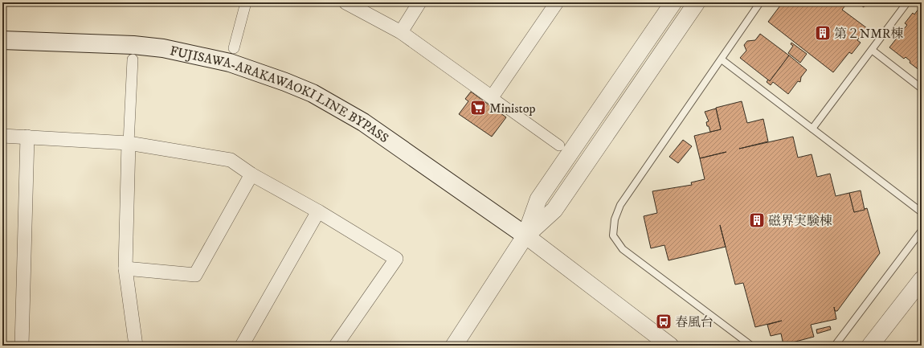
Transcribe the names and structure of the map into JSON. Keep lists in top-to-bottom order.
{
  "streets": {
    "main road": ["FUJISAWA-ARAKAWAOKI LINE BYPASS"]
  },
  "places": {
    "building": ["第２NMR棟", "磁界実験棟"],
    "supermarket": ["Ministop"],
    "bus stop": ["春風台"]
  }
}
